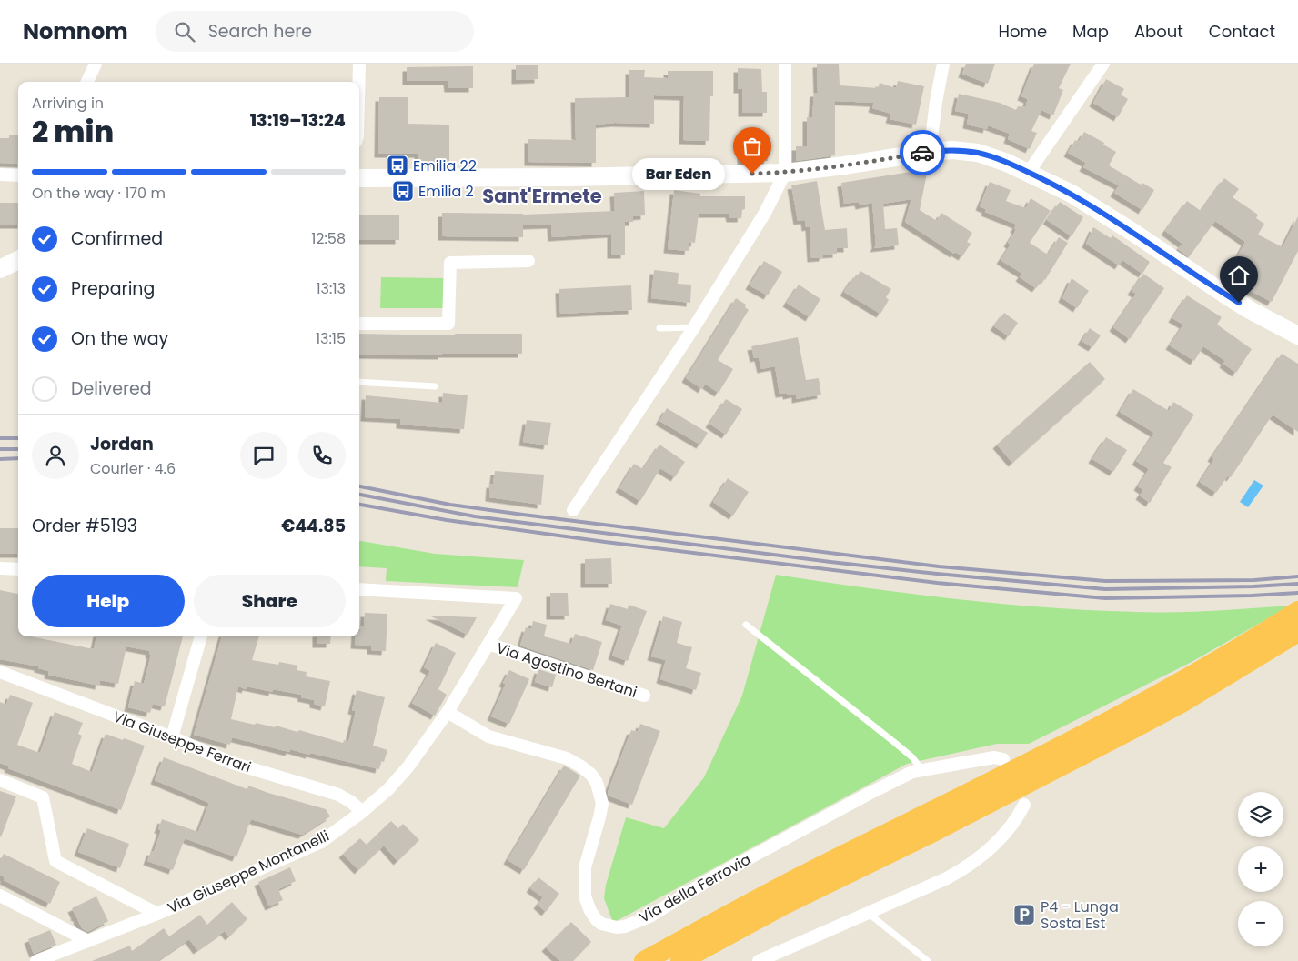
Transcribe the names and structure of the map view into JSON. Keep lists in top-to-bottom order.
{
  "streets": {
    "street": [
      "Via Agostino Bertani",
      "Via Giuseppe Ferrari",
      "Via Giuseppe Montanelli",
      "Via della Ferrovia"
    ]
  },
  "crossings": [
    ["Via Agostino Bertani", "Via Giuseppe Montanelli"],
    ["Via Giuseppe Ferrari", "Via Giuseppe Montanelli"],
    ["Via Giuseppe Montanelli", "Via della Ferrovia"]
  ],
  "districts": ["Sant'Ermete"],
  "places": {
    "bus stop": ["Emilia 22", "Emilia 2"],
    "other": ["Bar Eden"],
    "parking": ["P4 - Lunga Sosta Est"]
  },
  "page": {
    "header": "Nomnom",
    "search": "Search here",
    "nav": [
      "Home",
      "Map",
      "About",
      "Contact"
    ],
    "heading": ["2 min", "Arriving in", "13:19–13:24"],
    "panel": [
      "Jordan",
      "Courier · 4.6",
      "Order #5193",
      "€44.85"
    ],
    "bubble": "Bar Eden",
    "bar": "On the way · 170 m",
    "list": [
      ["Confirmed", "12:58"],
      ["Preparing", "13:13"],
      ["On the way", "13:15"],
      "Delivered"
    ],
    "buttons": ["Help", "Share"],
    "map_buttons": ["+", "−"]
  }
}
